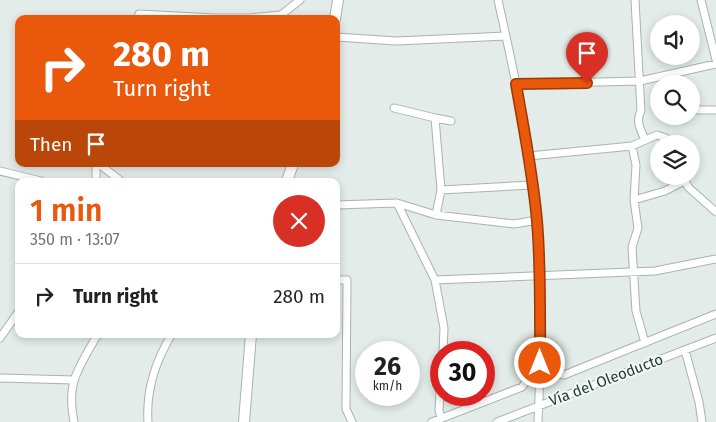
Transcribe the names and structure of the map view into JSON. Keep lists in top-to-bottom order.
{
  "streets": {
    "street": ["Vía del Oleoducto"]
  },
  "page": {
    "turn": ["280 m", "Turn right"],
    "then": "Then",
    "heading": ["1 min", "350 m · 13:07"],
    "list": [
      {
        "name": "Turn right",
        "value": "280 m"
      }
    ],
    "speed": "26 km/h",
    "limit": "30"
  }
}
